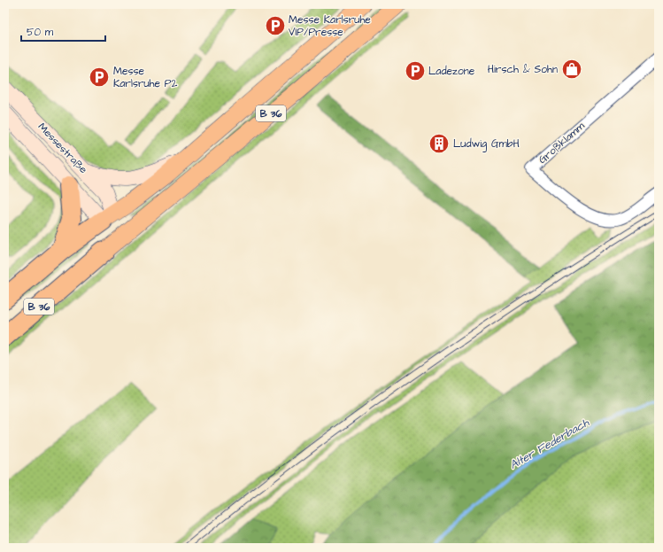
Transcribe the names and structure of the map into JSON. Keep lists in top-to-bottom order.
{
  "streets": {
    "highway": ["B 36"],
    "street": ["Großklamm", "Messestraße"]
  },
  "crossings": [
    ["B 36", "Messestraße"]
  ],
  "water": ["Alter Federbach"],
  "places": {
    "parking": ["Messe Karlsruhe VIP/Presse", "Ladezone", "Messe Karlsruhe P2"],
    "shop": ["Hirsch & Sohn"],
    "building": ["Ludwig GmbH"]
  },
  "scale_bar": "50 m"
}
